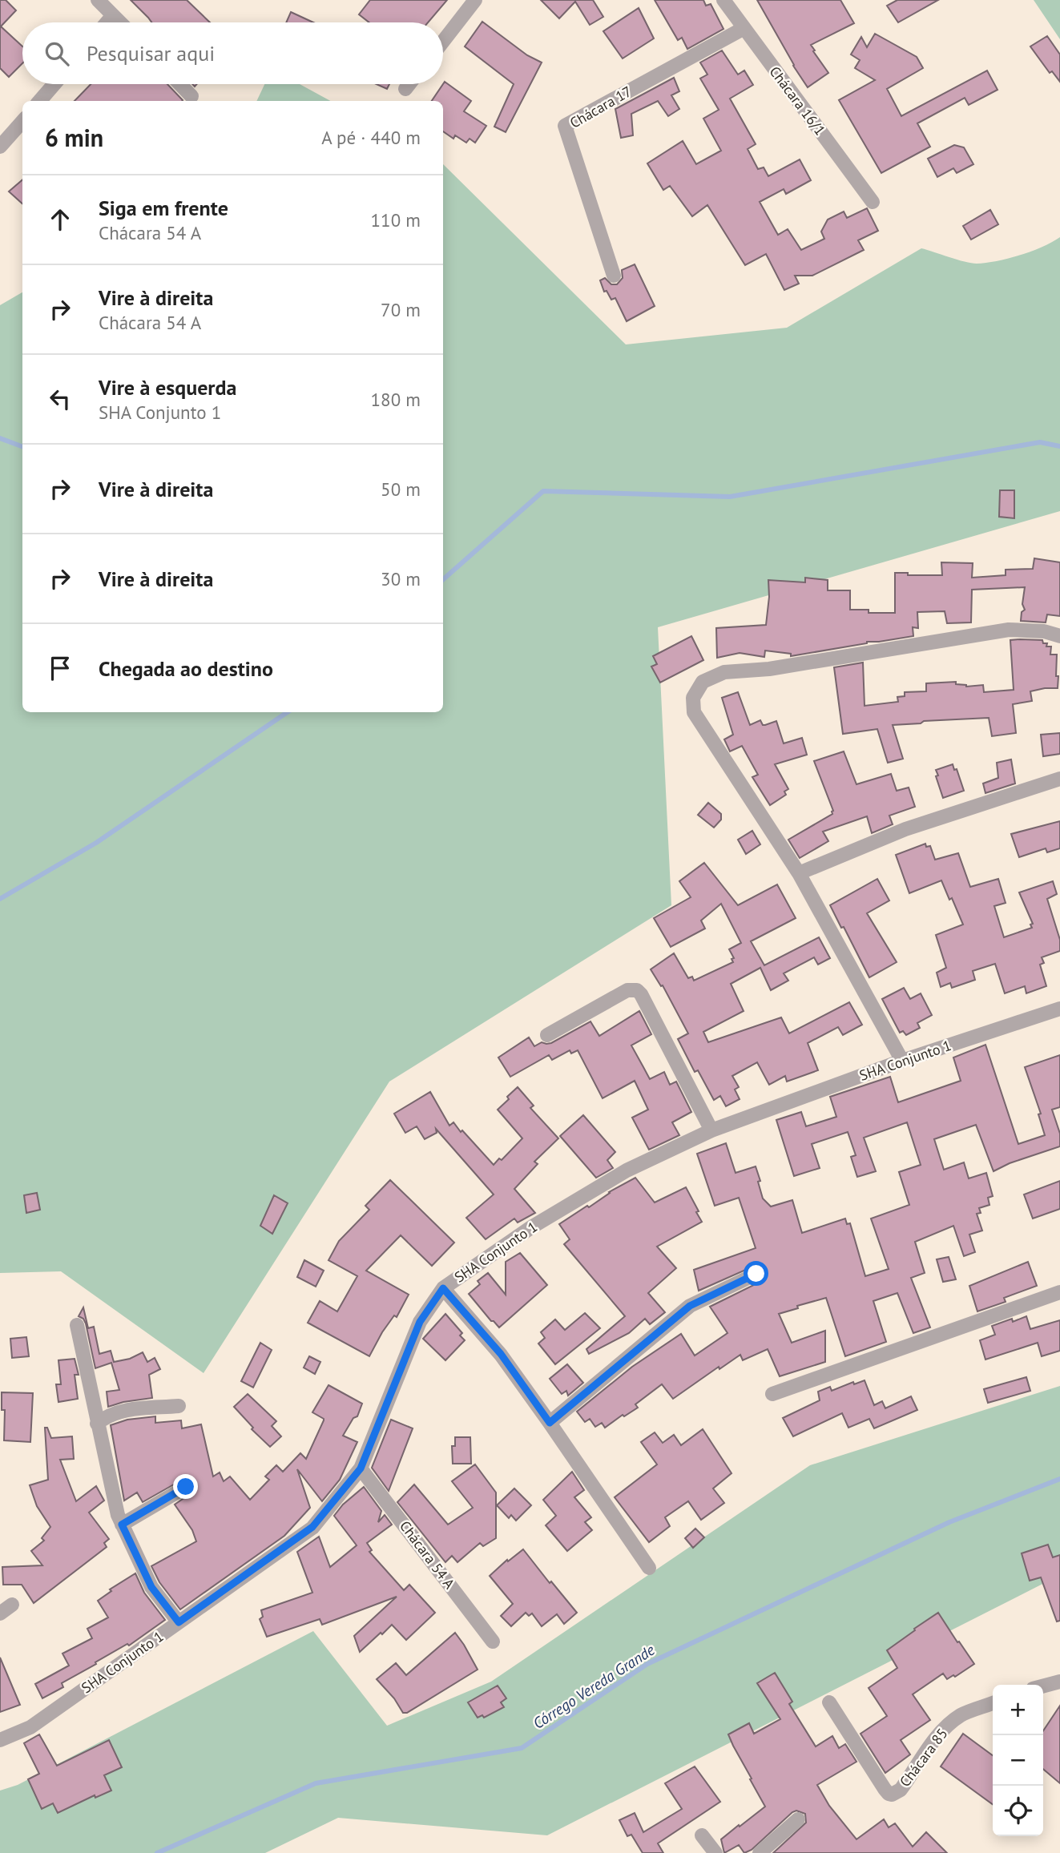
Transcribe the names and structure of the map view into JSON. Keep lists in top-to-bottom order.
{
  "streets": {
    "street": [
      "Chácara 16/1",
      "Chácara 17",
      "SHA Conjunto 1",
      "Chácara 54 A",
      "Chácara 85"
    ]
  },
  "crossings": [
    ["Chácara 16/1", "Chácara 17"],
    ["SHA Conjunto 1", "Chácara 54 A"]
  ],
  "water": ["Córrego Vereda Grande"],
  "page": {
    "search": "Pesquisar aqui",
    "heading": ["6 min", "A pé · 440 m"],
    "list": [
      ["Siga em frente", "Chácara 54 A", "110 m"],
      ["Vire à direita", "Chácara 54 A", "70 m"],
      ["Vire à esquerda", "SHA Conjunto 1", "180 m"],
      ["Vire à direita", "50 m"],
      ["Vire à direita", "30 m"],
      "Chegada ao destino"
    ],
    "map_buttons": ["+", "−"]
  }
}
